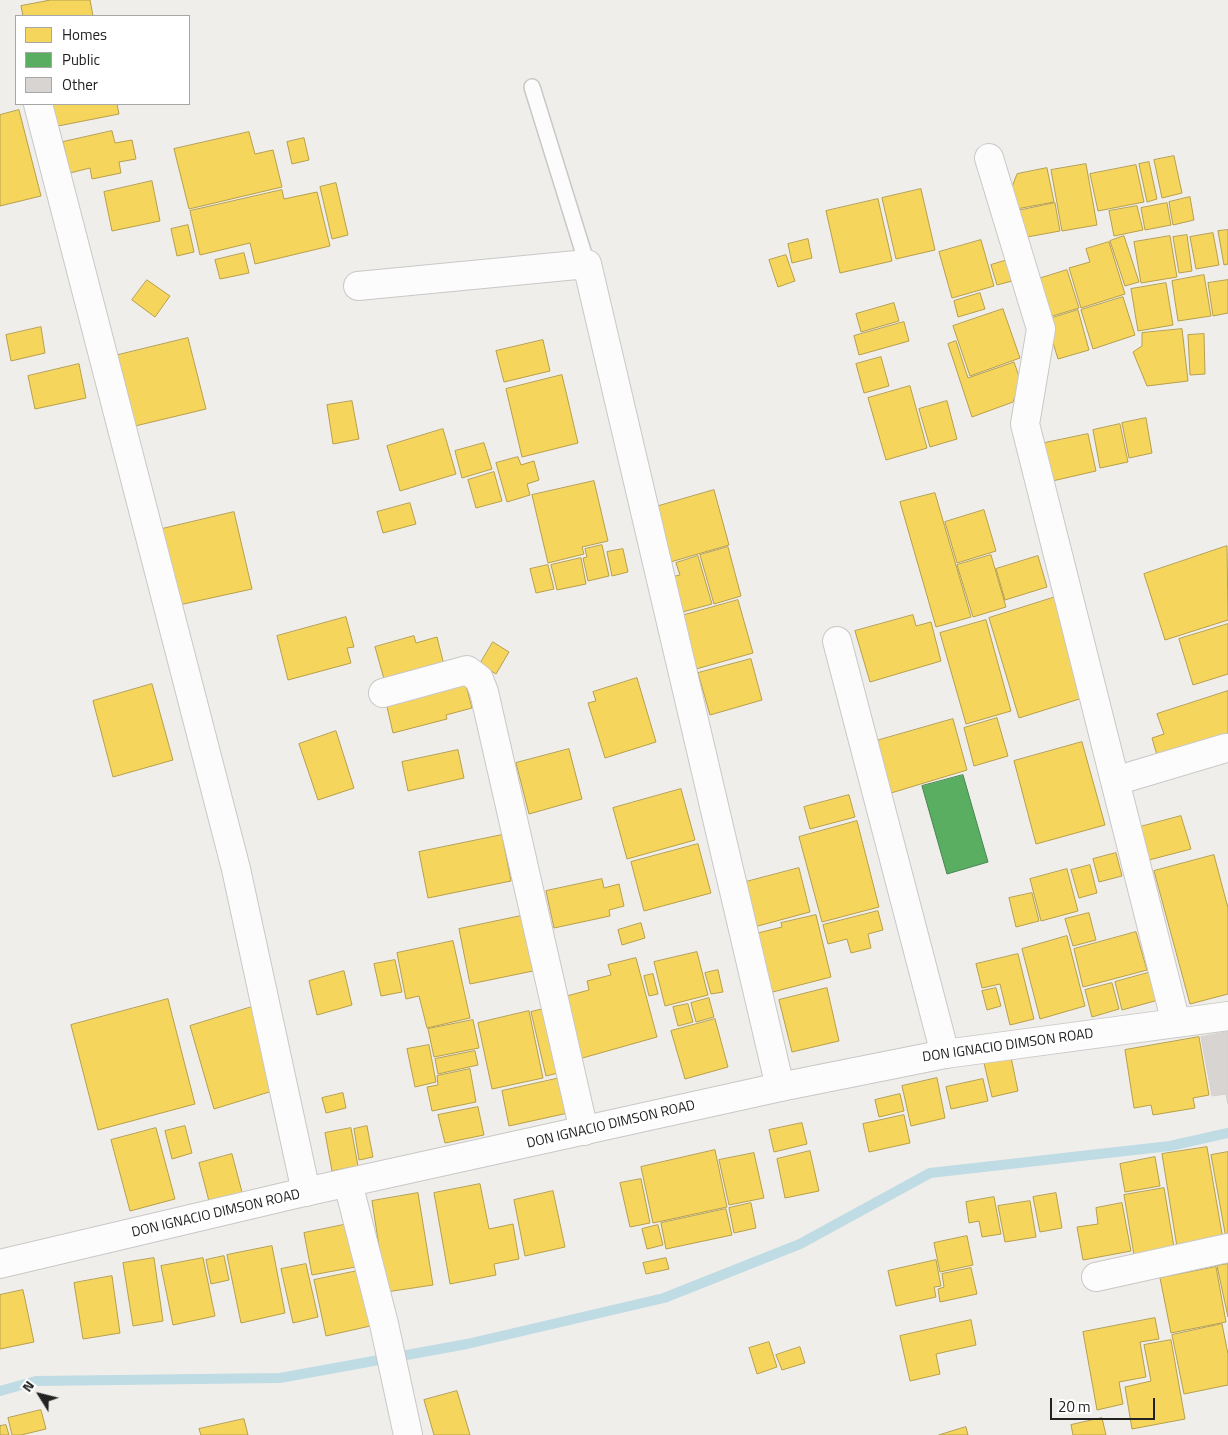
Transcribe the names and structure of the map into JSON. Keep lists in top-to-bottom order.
{
  "streets": {
    "street": ["DON IGNACIO DIMSON ROAD"]
  },
  "legend": ["Homes", "Public", "Other"],
  "scale_bar": "20 m",
  "north": "top left"
}
